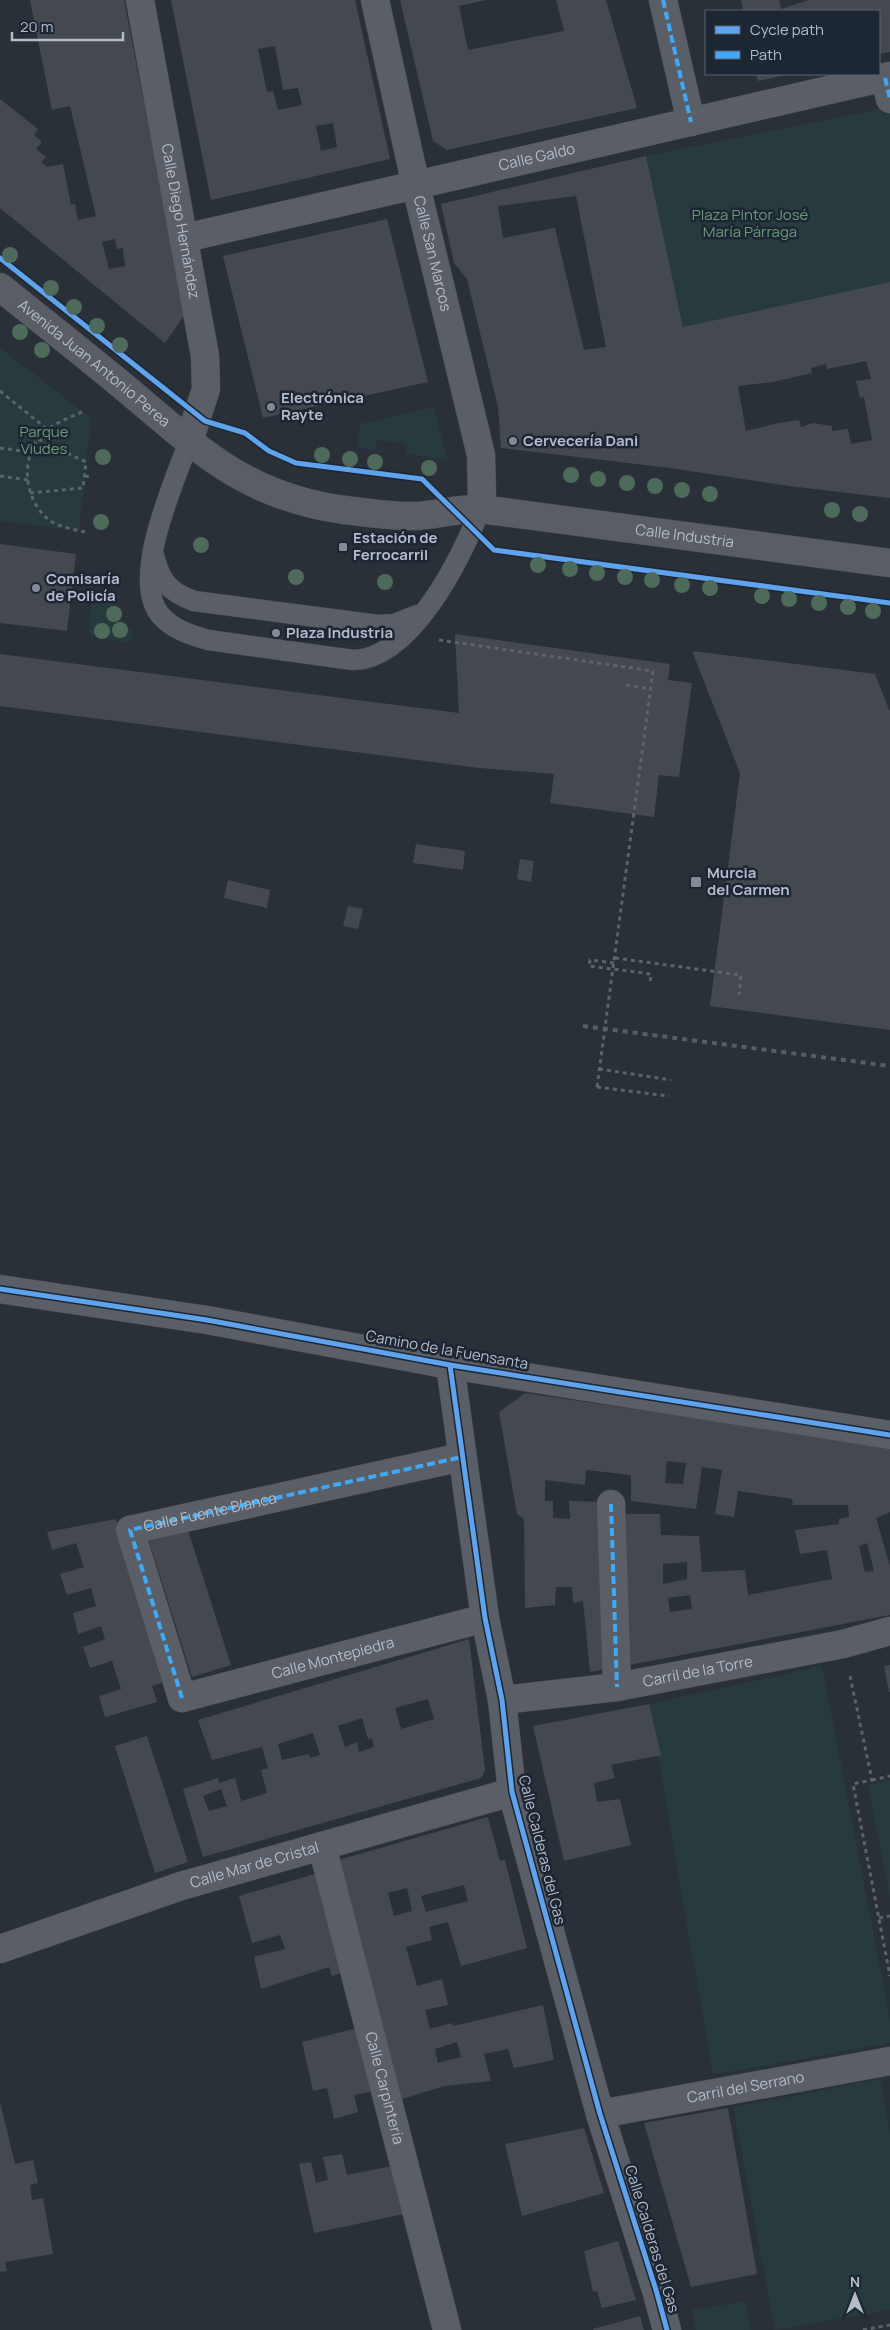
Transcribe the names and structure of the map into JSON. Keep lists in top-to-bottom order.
{
  "streets": {
    "main road": ["Avenida Juan Antonio Perea", "Calle Industria"],
    "street": [
      "Calle Galdo",
      "Calle Diego Hernández",
      "Calle San Marcos",
      "Camino de la Fuensanta",
      "Calle Fuente Blanca",
      "Calle Montepiedra",
      "Carril de la Torre",
      "Calle Calderas del Gas",
      "Calle Mar de Cristal",
      "Carril del Serrano",
      "Calle Carpintería"
    ]
  },
  "crossings": [
    ["Calle Galdo", "Calle Diego Hernández"],
    ["Calle Galdo", "Calle San Marcos"],
    ["Calle Diego Hernández", "Avenida Juan Antonio Perea"],
    ["Calle San Marcos", "Calle Industria"],
    ["Camino de la Fuensanta", "Calle Calderas del Gas"],
    ["Calle Fuente Blanca", "Calle Montepiedra"],
    ["Calle Fuente Blanca", "Calle Calderas del Gas"],
    ["Calle Montepiedra", "Calle Calderas del Gas"],
    ["Carril de la Torre", "Calle Calderas del Gas"],
    ["Calle Calderas del Gas", "Calle Mar de Cristal"],
    ["Calle Calderas del Gas", "Carril del Serrano"],
    ["Calle Mar de Cristal", "Calle Carpintería"]
  ],
  "parks": ["Plaza Pintor José María Párraga", "Parque Viudes"],
  "places": {
    "other": [
      "Electrónica Rayte",
      "Cervecería Dani",
      "Comisaría de Policía",
      "Plaza Industria"
    ],
    "transit": ["Estación de Ferrocarril", "Murcia del Carmen"]
  },
  "legend": ["Cycle path", "Path"],
  "scale_bar": "20 m",
  "north": "top"
}
